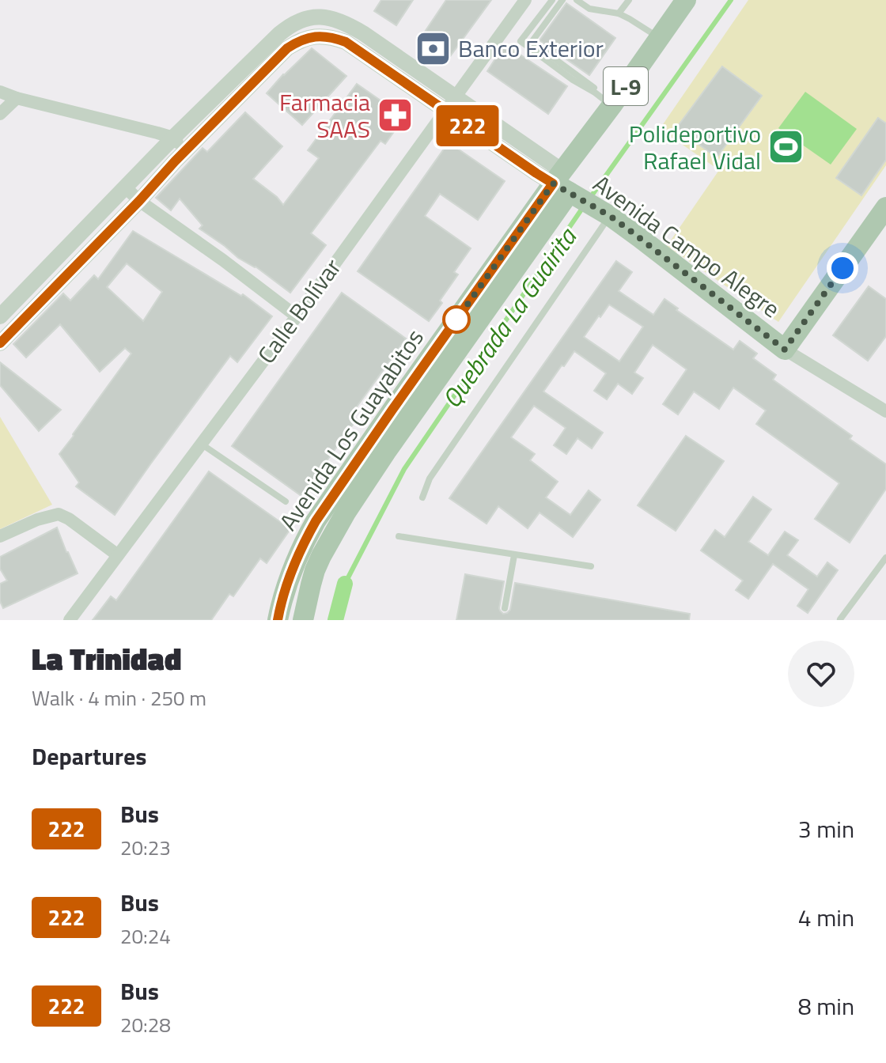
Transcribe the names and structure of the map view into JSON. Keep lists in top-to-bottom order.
{
  "streets": {
    "main road": ["L-9", "Avenida Campo Alegre", "Avenida Los Guayabitos"],
    "street": ["Calle Bolívar"]
  },
  "crossings": [
    ["Avenida Campo Alegre", "Avenida Los Guayabitos"]
  ],
  "water": ["Quebrada La Guairita"],
  "places": {
    "bank": ["Banco Exterior"],
    "pharmacy": ["Farmacia SAAS"],
    "sports": ["Polideportivo Rafael Vidal"]
  },
  "lines": ["bus line 222"],
  "page": {
    "on_map": "222",
    "heading": [
      ["La Trinidad", "Walk · 4 min · 250 m"],
      "Departures"
    ],
    "list": [
      {
        "mark": "222",
        "name": "Bus",
        "note": "20:23",
        "value": "3 min"
      },
      {
        "mark": "222",
        "name": "Bus",
        "note": "20:24",
        "value": "4 min"
      },
      {
        "mark": "222",
        "name": "Bus",
        "note": "20:28",
        "value": "8 min"
      }
    ]
  }
}
